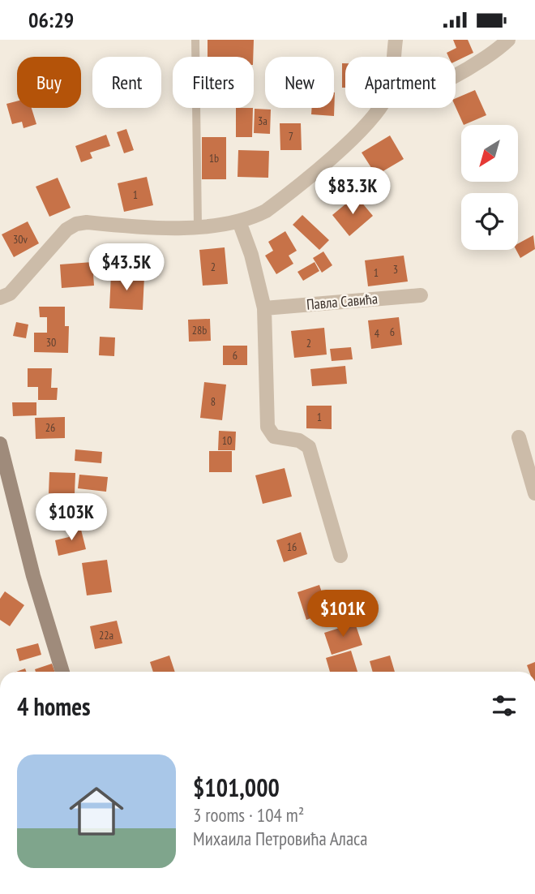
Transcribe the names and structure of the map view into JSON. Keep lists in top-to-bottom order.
{
  "streets": {
    "street": ["Павла Савића"]
  },
  "house_numbers": [
    "3a",
    "7",
    "1b",
    "1",
    "30v",
    "2",
    "3",
    "1",
    "28b",
    "6",
    "4",
    "30",
    "2",
    "6",
    "8",
    "1",
    "26",
    "10",
    "16",
    "22a"
  ],
  "north": "bottom left",
  "page": {
    "status": "06:29",
    "chip": [
      "Buy",
      "Rent",
      "Filters",
      "New",
      "Apartment"
    ],
    "price": [
      "$83.3K",
      "$43.5K",
      "$103K",
      "$101K"
    ],
    "heading": "4 homes",
    "list": [
      {
        "name": "$101,000",
        "note": "3 rooms · 104 m² · Михаила Петровића Аласа"
      }
    ]
  }
}
